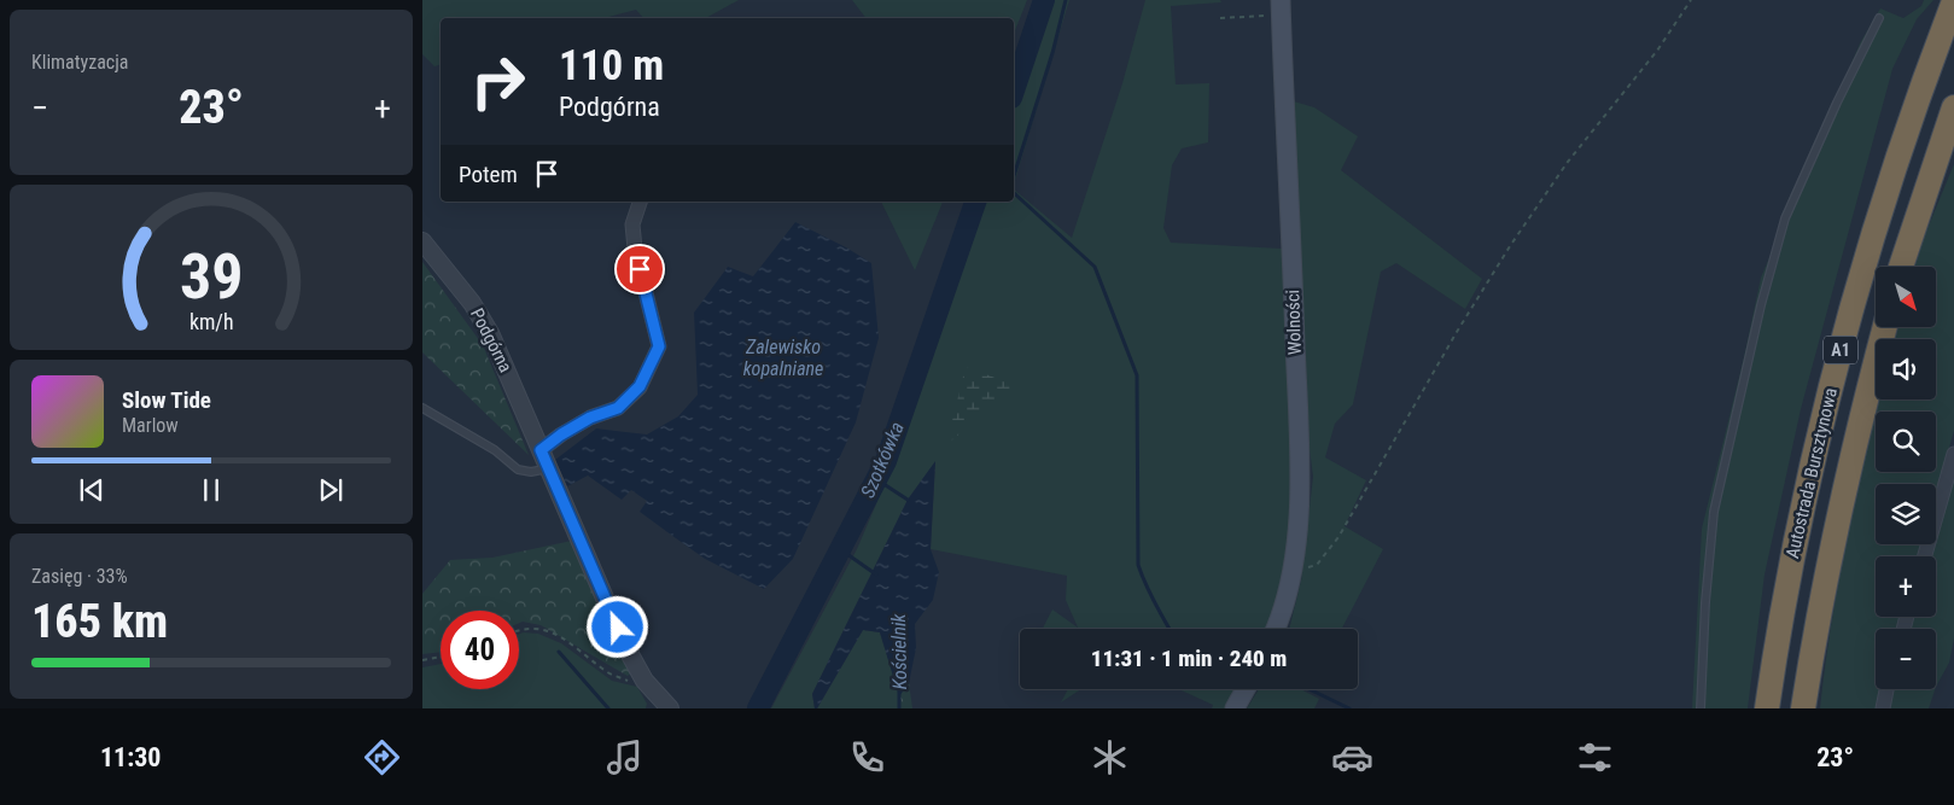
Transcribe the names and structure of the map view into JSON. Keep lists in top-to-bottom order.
{
  "streets": {
    "highway": ["A1", "Autostrada Bursztynowa"],
    "main road": ["Wolności"],
    "street": ["Podgórna"]
  },
  "water": ["Zalewisko kopalniane", "Szotkówka", "Kościelnik"],
  "north": "bottom right",
  "page": {
    "tile": [
      "Klimatyzacja",
      ["Zasięg · 33%", "165 km"]
    ],
    "turn": ["110 m", "Podgórna"],
    "heat": ["−", "23°", "+"],
    "then": "Potem",
    "map_buttons": ["+", "−"],
    "song": ["Slow Tide", "Marlow"],
    "limit": "40",
    "trip": "11:31 · 1 min · 240 m",
    "tabs": ["11:30", "23°"],
    "gauge": ["39", "km/h"]
  }
}
